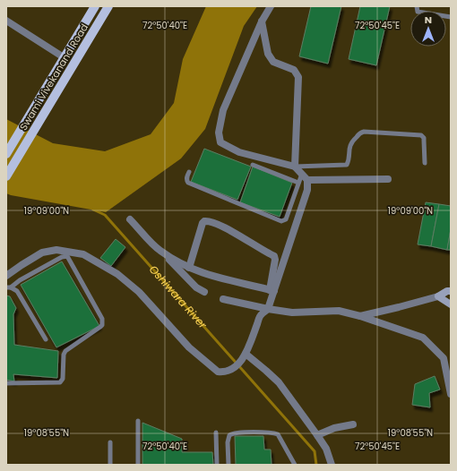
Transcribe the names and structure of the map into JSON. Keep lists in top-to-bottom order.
{
  "streets": {
    "main road": ["Swami Vivekanand Road"]
  },
  "water": ["Oshiwara River"],
  "north": "top",
  "coordinates": [
    "72°50'40\"E",
    "72°50'45\"E",
    "19°09'00\"N",
    "19°08'55\"N"
  ]
}
